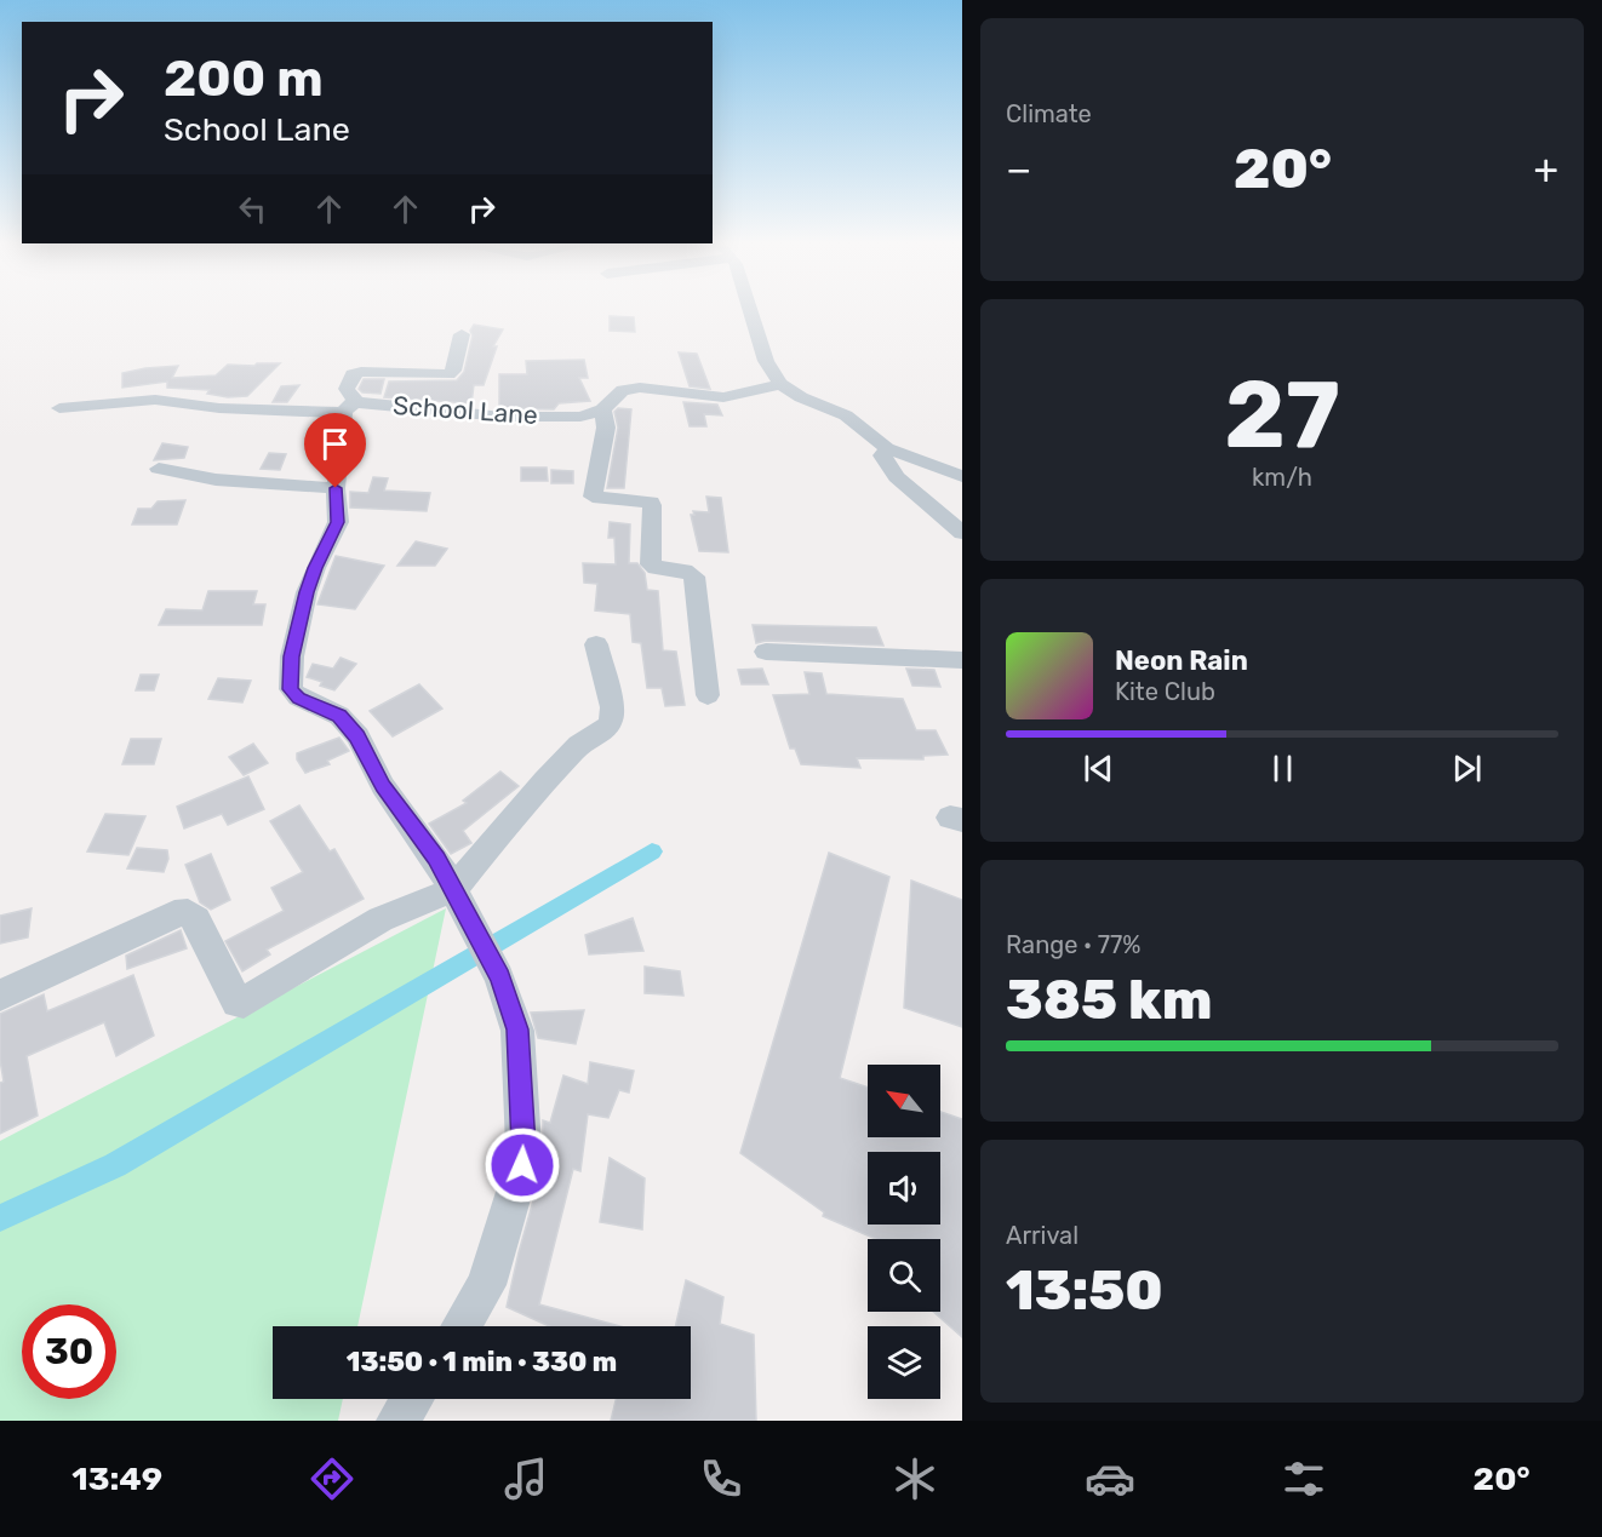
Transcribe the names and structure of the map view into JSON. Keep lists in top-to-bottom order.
{
  "streets": {
    "street": ["School Lane"]
  },
  "north": "top left",
  "page": {
    "tile": [
      "Climate",
      ["27", "km/h"],
      ["Range · 77%", "385 km"],
      ["Arrival", "13:50"]
    ],
    "turn": ["200 m", "School Lane"],
    "heat": ["−", "20°", "+"],
    "song": ["Neon Rain", "Kite Club"],
    "limit": "30",
    "trip": "13:50 · 1 min · 330 m",
    "tabs": ["13:49", "20°"]
  }
}
